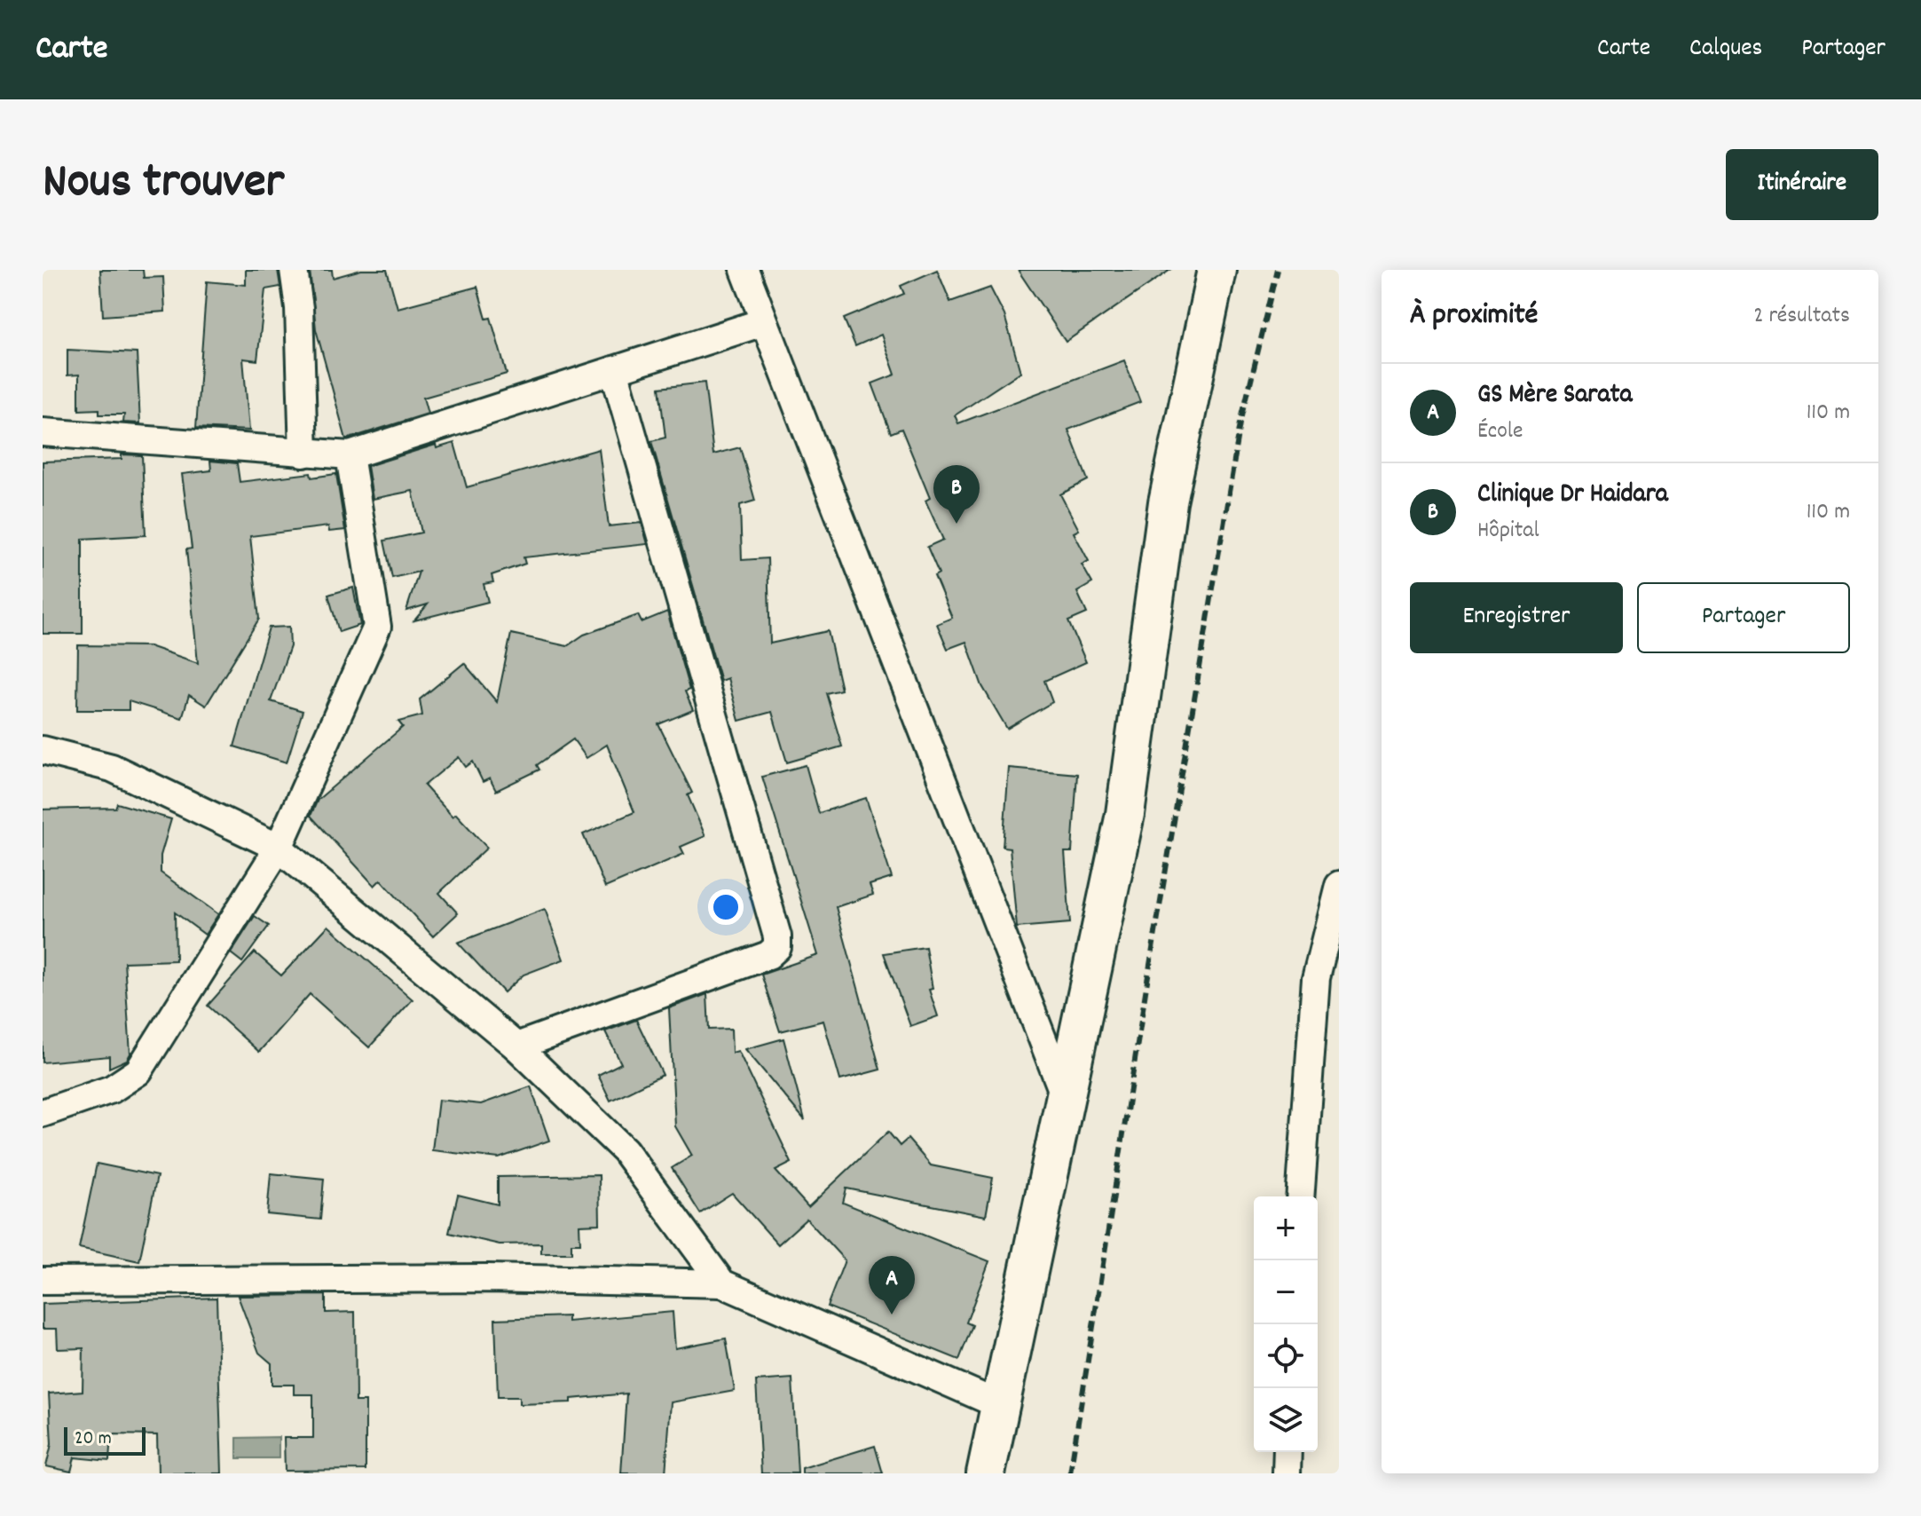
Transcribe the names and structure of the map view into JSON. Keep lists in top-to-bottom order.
{
  "scale_bar": "20 m",
  "page": {
    "header": "Carte",
    "nav": ["Carte", "Calques", "Partager"],
    "title": "Nous trouver",
    "buttons": [
      "Itinéraire",
      ["Enregistrer", "Partager"]
    ],
    "heading": ["À proximité", "2 résultats"],
    "list": [
      {
        "mark": "A",
        "name": "GS Mère Sarata",
        "note": "École",
        "value": "110 m"
      },
      {
        "mark": "B",
        "name": "Clinique Dr Haidara",
        "note": "Hôpital",
        "value": "110 m"
      }
    ],
    "pins": ["B", "A"],
    "map_buttons": ["+", "−"],
    "scale": "20 m"
  }
}
